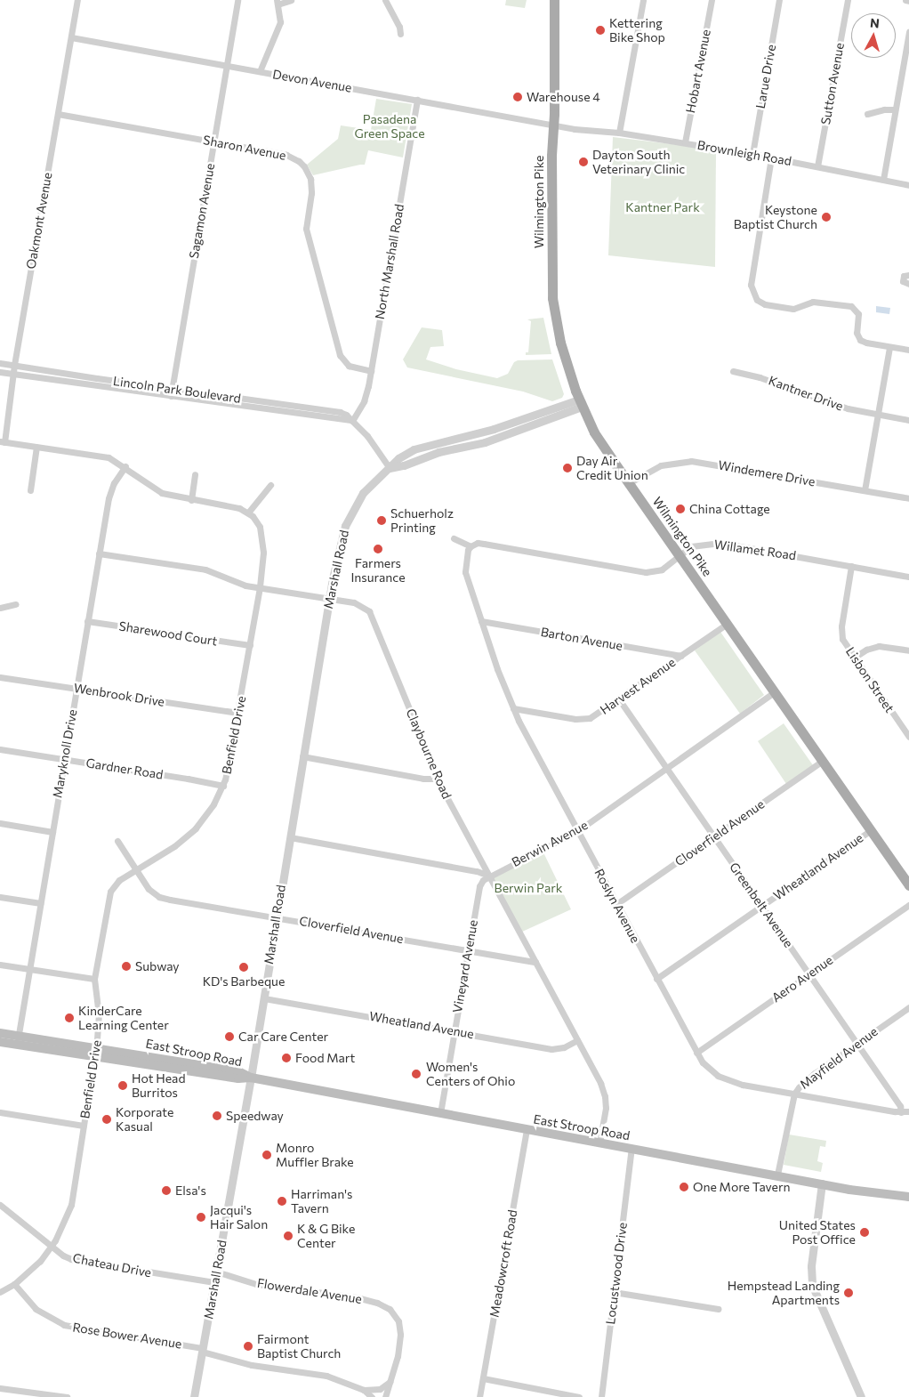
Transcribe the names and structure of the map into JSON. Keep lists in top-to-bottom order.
{
  "streets": {
    "main road": ["Wilmington Pike", "East Stroop Road"],
    "street": [
      "Hobart Avenue",
      "Larue Drive",
      "Devon Avenue",
      "Sutton Avenue",
      "Sharon Avenue",
      "Brownleigh Road",
      "Sagamon Avenue",
      "Oakmont Avenue",
      "North Marshall Road",
      "Lincoln Park Boulevard",
      "Kantner Drive",
      "Windemere Drive",
      "Willamet Road",
      "Marshall Road",
      "Sharewood Court",
      "Barton Avenue",
      "Lisbon Street",
      "Harvest Avenue",
      "Wenbrook Drive",
      "Benfield Drive",
      "Maryknoll Drive",
      "Claybourne Road",
      "Gardner Road",
      "Cloverfield Avenue",
      "Berwin Avenue",
      "Wheatland Avenue",
      "Greenbelt Avenue",
      "Roslyn Avenue",
      "Vineyard Avenue",
      "Aero Avenue",
      "Mayfield Avenue",
      "Meadowcroft Road",
      "Chateau Drive",
      "Locustwood Drive",
      "Flowerdale Avenue",
      "Rose Bower Avenue"
    ]
  },
  "crossings": [
    ["Hobart Avenue", "Brownleigh Road"],
    ["Larue Drive", "Brownleigh Road"],
    ["Devon Avenue", "Brownleigh Road"],
    ["Devon Avenue", "Wilmington Pike"],
    ["Devon Avenue", "Sagamon Avenue"],
    ["Devon Avenue", "Oakmont Avenue"],
    ["Devon Avenue", "North Marshall Road"],
    ["Sutton Avenue", "Brownleigh Road"],
    ["Sharon Avenue", "Sagamon Avenue"],
    ["Sharon Avenue", "Oakmont Avenue"],
    ["Sharon Avenue", "North Marshall Road"],
    ["Brownleigh Road", "Wilmington Pike"],
    ["Wilmington Pike", "Windemere Drive"],
    ["Wilmington Pike", "Willamet Road"],
    ["Wilmington Pike", "Marshall Road"],
    ["Wilmington Pike", "Harvest Avenue"],
    ["Wilmington Pike", "Cloverfield Avenue"],
    ["Wilmington Pike", "Berwin Avenue"],
    ["Wilmington Pike", "Wheatland Avenue"],
    ["Sagamon Avenue", "Lincoln Park Boulevard"],
    ["Oakmont Avenue", "Lincoln Park Boulevard"],
    ["North Marshall Road", "Lincoln Park Boulevard"],
    ["Lincoln Park Boulevard", "Marshall Road"],
    ["Willamet Road", "Lisbon Street"],
    ["Willamet Road", "Roslyn Avenue"],
    ["Marshall Road", "Claybourne Road"],
    ["Marshall Road", "Cloverfield Avenue"],
    ["Marshall Road", "Wheatland Avenue"],
    ["Marshall Road", "East Stroop Road"],
    ["Marshall Road", "Chateau Drive"],
    ["Marshall Road", "Flowerdale Avenue"],
    ["Marshall Road", "Rose Bower Avenue"],
    ["Sharewood Court", "Benfield Drive"],
    ["Sharewood Court", "Maryknoll Drive"],
    ["Barton Avenue", "Harvest Avenue"],
    ["Barton Avenue", "Roslyn Avenue"],
    ["Harvest Avenue", "Greenbelt Avenue"],
    ["Harvest Avenue", "Roslyn Avenue"],
    ["Wenbrook Drive", "Benfield Drive"],
    ["Wenbrook Drive", "Maryknoll Drive"],
    ["Benfield Drive", "Claybourne Road"],
    ["Benfield Drive", "Gardner Road"],
    ["Benfield Drive", "Cloverfield Avenue"],
    ["Benfield Drive", "East Stroop Road"],
    ["Benfield Drive", "Chateau Drive"],
    ["Benfield Drive", "Rose Bower Avenue"],
    ["Maryknoll Drive", "Claybourne Road"],
    ["Maryknoll Drive", "Gardner Road"],
    ["Maryknoll Drive", "East Stroop Road"],
    ["Claybourne Road", "Cloverfield Avenue"],
    ["Claybourne Road", "Berwin Avenue"],
    ["Claybourne Road", "Wheatland Avenue"],
    ["Claybourne Road", "Vineyard Avenue"],
    ["Claybourne Road", "East Stroop Road"],
    ["Cloverfield Avenue", "Greenbelt Avenue"],
    ["Cloverfield Avenue", "Roslyn Avenue"],
    ["Cloverfield Avenue", "Vineyard Avenue"],
    ["Berwin Avenue", "Greenbelt Avenue"],
    ["Berwin Avenue", "Roslyn Avenue"],
    ["Berwin Avenue", "Vineyard Avenue"],
    ["Wheatland Avenue", "Greenbelt Avenue"],
    ["Wheatland Avenue", "Roslyn Avenue"],
    ["Wheatland Avenue", "Vineyard Avenue"],
    ["Greenbelt Avenue", "Roslyn Avenue"],
    ["Greenbelt Avenue", "Aero Avenue"],
    ["Greenbelt Avenue", "Mayfield Avenue"],
    ["Roslyn Avenue", "Aero Avenue"],
    ["Roslyn Avenue", "Mayfield Avenue"],
    ["Vineyard Avenue", "East Stroop Road"],
    ["East Stroop Road", "Mayfield Avenue"],
    ["East Stroop Road", "Meadowcroft Road"],
    ["East Stroop Road", "Locustwood Drive"]
  ],
  "parks": ["Pasadena Green Space", "Kantner Park", "Berwin Park"],
  "places": [
    "Kettering Bike Shop",
    "Warehouse 4",
    "Dayton South Veterinary Clinic",
    "Keystone Baptist Church",
    "Day Air Credit Union",
    "China Cottage",
    "Schuerholz Printing",
    "Farmers Insurance",
    "Subway",
    "KD's Barbeque",
    "KinderCare Learning Center",
    "Car Care Center",
    "Food Mart",
    "Women's Centers of Ohio",
    "Hot Head Burritos",
    "Speedway",
    "Korporate Kasual",
    "Monro Muffler Brake",
    "One More Tavern",
    "Elsa's",
    "Harriman's Tavern",
    "Jacqui's Hair Salon",
    "United States Post Office",
    "K & G Bike Center",
    "Hempstead Landing Apartments",
    "Fairmont Baptist Church"
  ],
  "north": "top"
}
